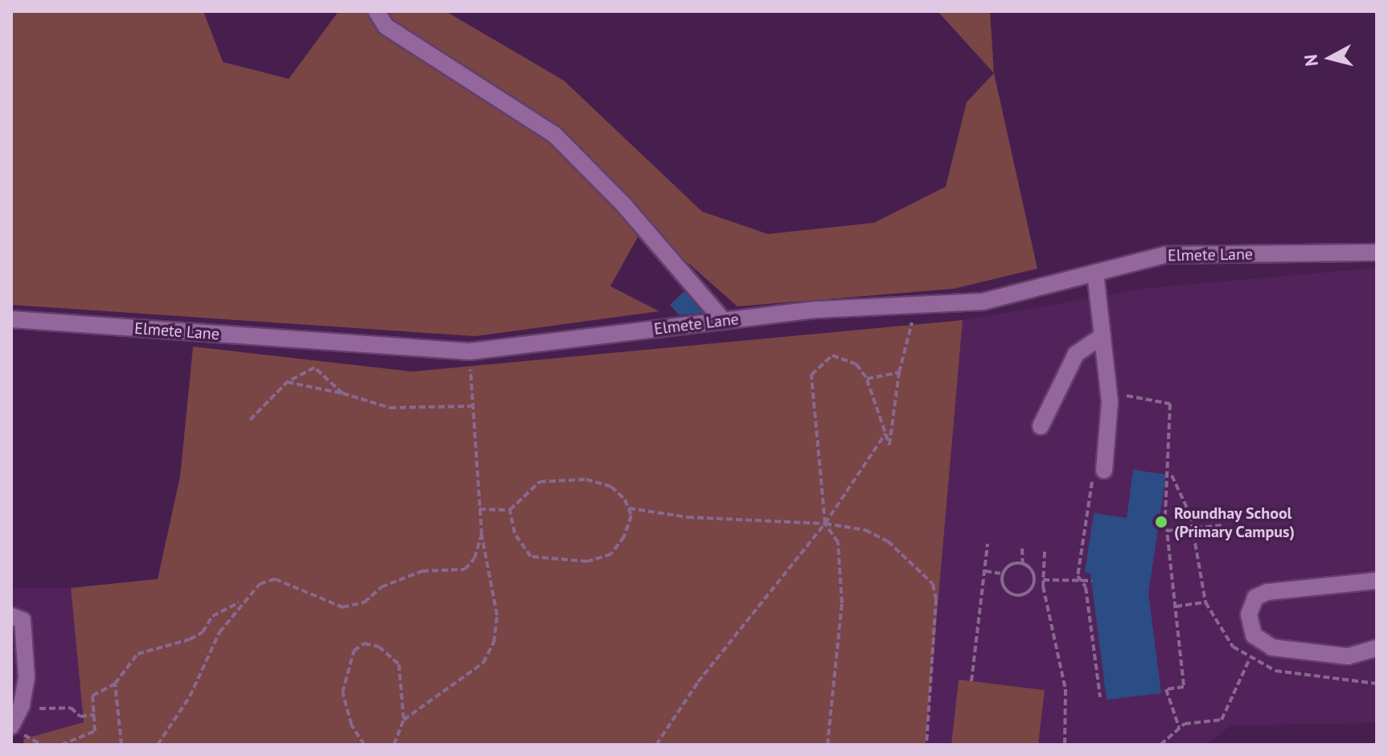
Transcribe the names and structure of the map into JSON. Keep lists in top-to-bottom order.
{
  "streets": {
    "street": ["Elmete Lane"]
  },
  "places": ["Roundhay School (Primary Campus)"],
  "north": "left"
}
